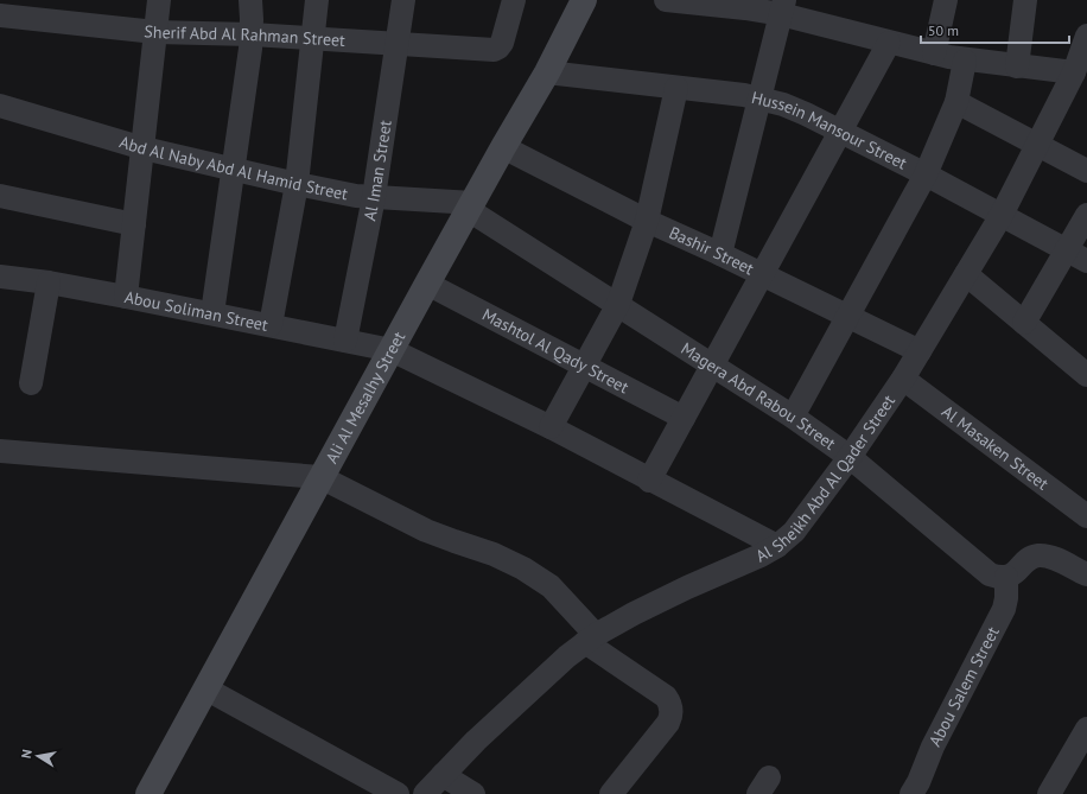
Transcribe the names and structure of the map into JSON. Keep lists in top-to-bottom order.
{
  "streets": {
    "street": [
      "Sherif Abd Al Rahman Street",
      "Hussein Mansour Street",
      "Abd Al Naby Abd Al Hamid Street",
      "Al Iman Street",
      "Bashir Street",
      "Abou Soliman Street",
      "Mashtol Al Qady Street",
      "Ali Al Mesalhy Street",
      "Magera Abd Rabou Street",
      "Al Masaken Street",
      "Al Sheikh Abd Al Qader Street",
      "Abou Salem Street"
    ]
  },
  "crossings": [
    ["Sherif Abd Al Rahman Street", "Al Iman Street"],
    ["Hussein Mansour Street", "Ali Al Mesalhy Street"],
    ["Hussein Mansour Street", "Al Sheikh Abd Al Qader Street"],
    ["Abd Al Naby Abd Al Hamid Street", "Al Iman Street"],
    ["Abd Al Naby Abd Al Hamid Street", "Ali Al Mesalhy Street"],
    ["Abd Al Naby Abd Al Hamid Street", "Magera Abd Rabou Street"],
    ["Al Iman Street", "Abou Soliman Street"],
    ["Bashir Street", "Ali Al Mesalhy Street"],
    ["Bashir Street", "Al Sheikh Abd Al Qader Street"],
    ["Abou Soliman Street", "Ali Al Mesalhy Street"],
    ["Abou Soliman Street", "Al Sheikh Abd Al Qader Street"],
    ["Mashtol Al Qady Street", "Ali Al Mesalhy Street"],
    ["Ali Al Mesalhy Street", "Magera Abd Rabou Street"],
    ["Magera Abd Rabou Street", "Al Sheikh Abd Al Qader Street"],
    ["Magera Abd Rabou Street", "Abou Salem Street"],
    ["Al Masaken Street", "Al Sheikh Abd Al Qader Street"]
  ],
  "scale_bar": "50 m",
  "north": "left"
}
